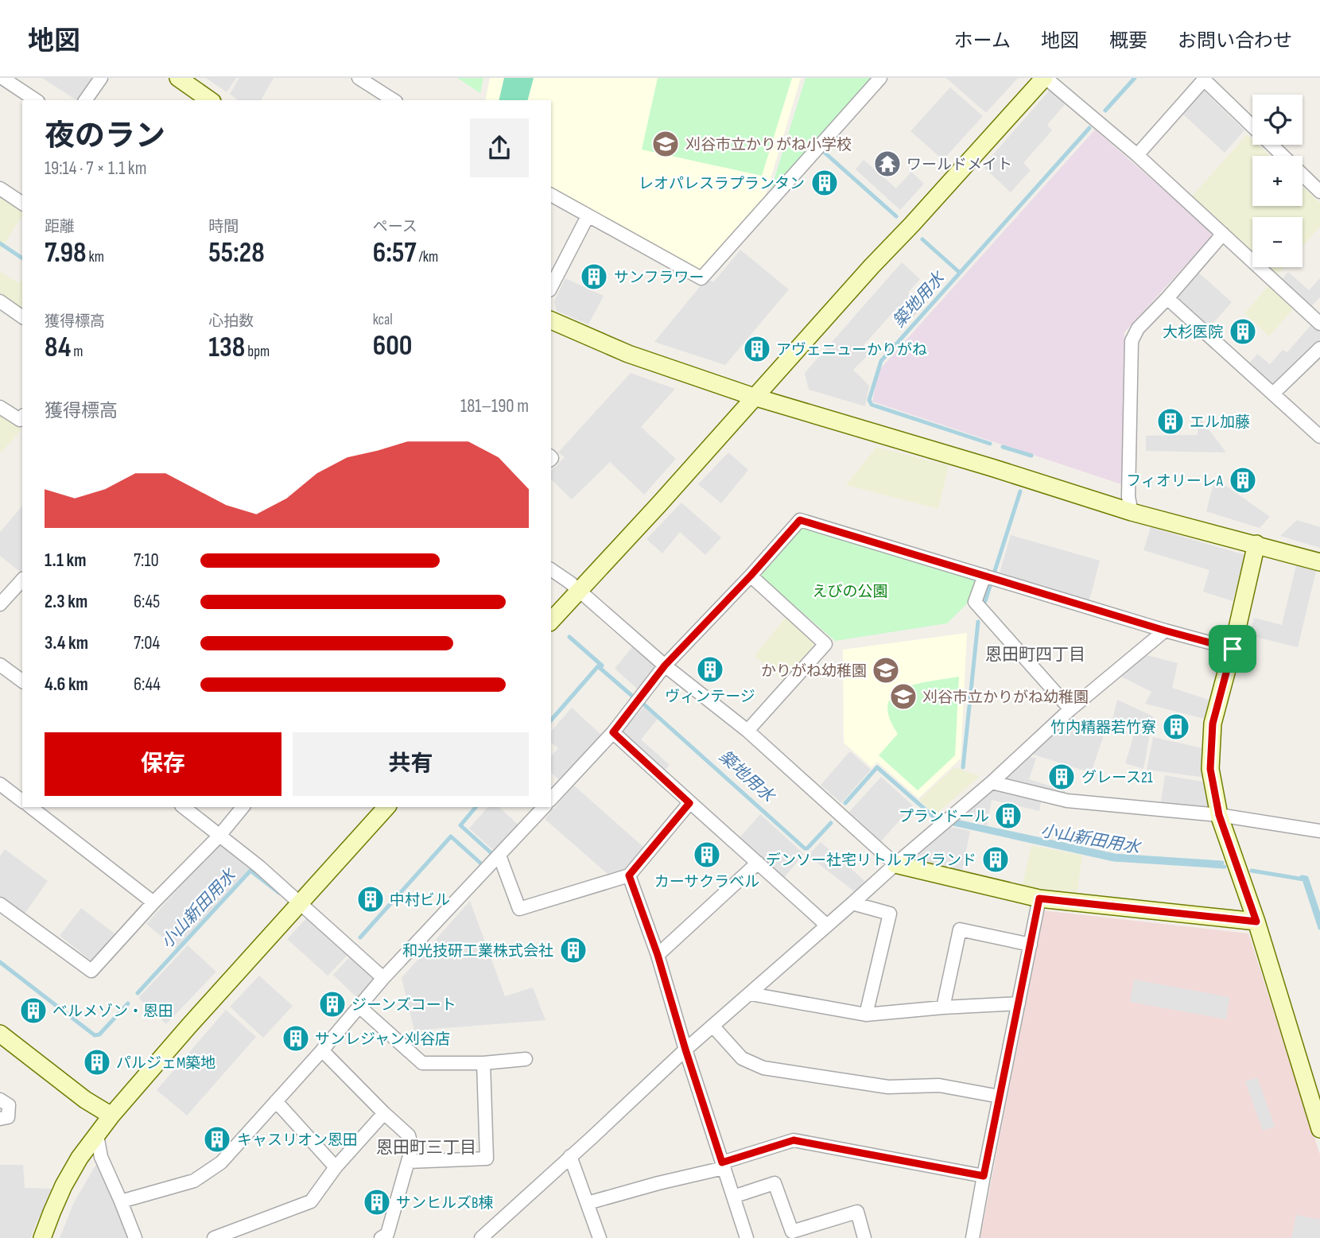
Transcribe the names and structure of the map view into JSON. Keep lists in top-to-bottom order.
{
  "districts": ["恩田町四丁目", "恩田町三丁目"],
  "water": ["築地用水", "小山新田用水"],
  "parks": ["えびの公園"],
  "places": {
    "school or university": ["刈谷市立かりがね小学校", "かりがね幼稚園", "刈谷市立かりがね幼稚園"],
    "temple": ["ワールドメイト"],
    "building": [
      "レオパレスラプランタン",
      "サンフラワー",
      "大杉医院",
      "アヴェニューかりがね",
      "エル加藤",
      "フィオリーレA",
      "ヴィンテージ",
      "竹内精器若竹寮",
      "グレース21",
      "プランドール",
      "カーサクラベル",
      "デンソー社宅リトルアイランド",
      "中村ビル",
      "和光技研工業株式会社",
      "ジーンズコート",
      "ベルメゾン・恩田",
      "サンレジャン刈谷店",
      "パルジェM築地",
      "キャスリオン恩田",
      "サンヒルズB棟"
    ]
  },
  "page": {
    "header": "地図",
    "nav": [
      "ホーム",
      "地図",
      "概要",
      "お問い合わせ"
    ],
    "map_buttons": ["+", "−"],
    "heading": ["夜のラン", "19:14 · 7 × 1.1 km"],
    "stats": [
      ["距離", "7.98 km"],
      ["時間", "55:28"],
      ["ペース", "6:57 /km"],
      ["獲得標高", "84 m"],
      ["心拍数", "138 bpm"],
      ["kcal", "600"]
    ],
    "chart": ["獲得標高", "181–190 m"],
    "list": [
      {
        "name": "1.1 km",
        "note": "7:10"
      },
      {
        "name": "2.3 km",
        "note": "6:45"
      },
      {
        "name": "3.4 km",
        "note": "7:04"
      },
      {
        "name": "4.6 km",
        "note": "6:44"
      }
    ],
    "buttons": ["保存", "共有"]
  }
}
